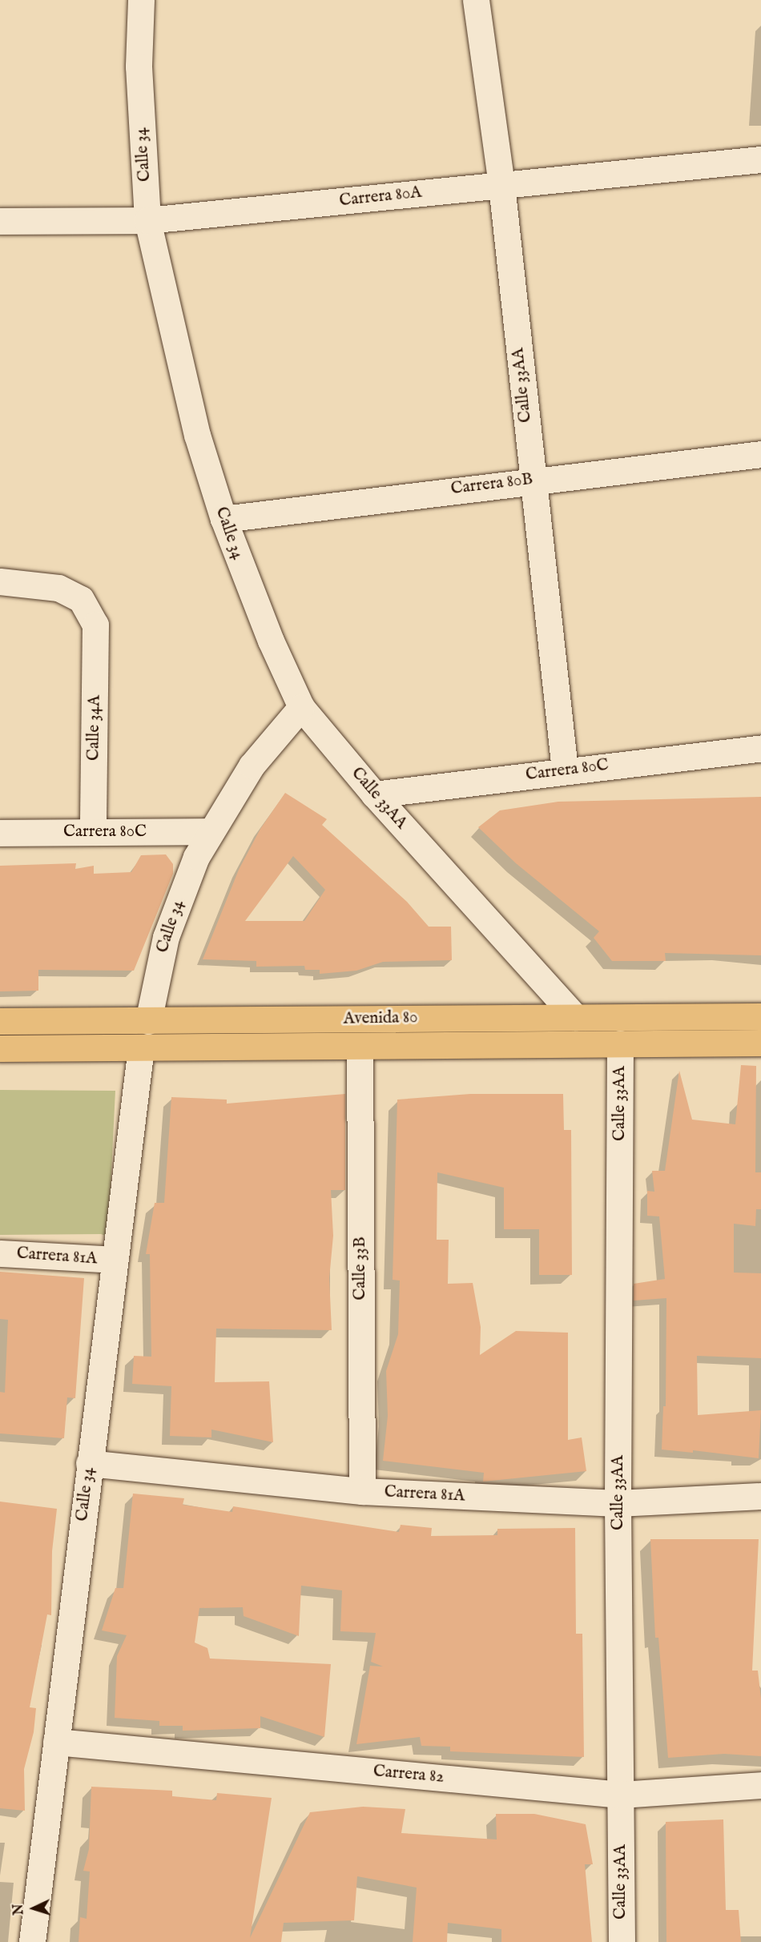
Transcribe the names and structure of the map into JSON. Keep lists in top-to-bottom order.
{
  "streets": {
    "main road": ["Avenida 80"],
    "street": [
      "Calle 34",
      "Carrera 80A",
      "Calle 33AA",
      "Carrera 80B",
      "Calle 34A",
      "Carrera 80C",
      "Carrera 81A",
      "Calle 33B",
      "Carrera 82"
    ]
  },
  "crossings": [
    ["Calle 34", "Carrera 80A"],
    ["Calle 34", "Calle 33AA"],
    ["Calle 34", "Carrera 80B"],
    ["Calle 34", "Carrera 80C"],
    ["Calle 34", "Avenida 80"],
    ["Calle 34", "Carrera 81A"],
    ["Calle 34", "Carrera 82"],
    ["Carrera 80A", "Calle 33AA"],
    ["Calle 33AA", "Carrera 80B"],
    ["Calle 33AA", "Carrera 80C"],
    ["Calle 33AA", "Avenida 80"],
    ["Calle 33AA", "Carrera 81A"],
    ["Calle 33AA", "Carrera 82"],
    ["Calle 34A", "Carrera 80C"],
    ["Avenida 80", "Calle 33B"],
    ["Carrera 81A", "Calle 33B"]
  ],
  "north": "left"
}
